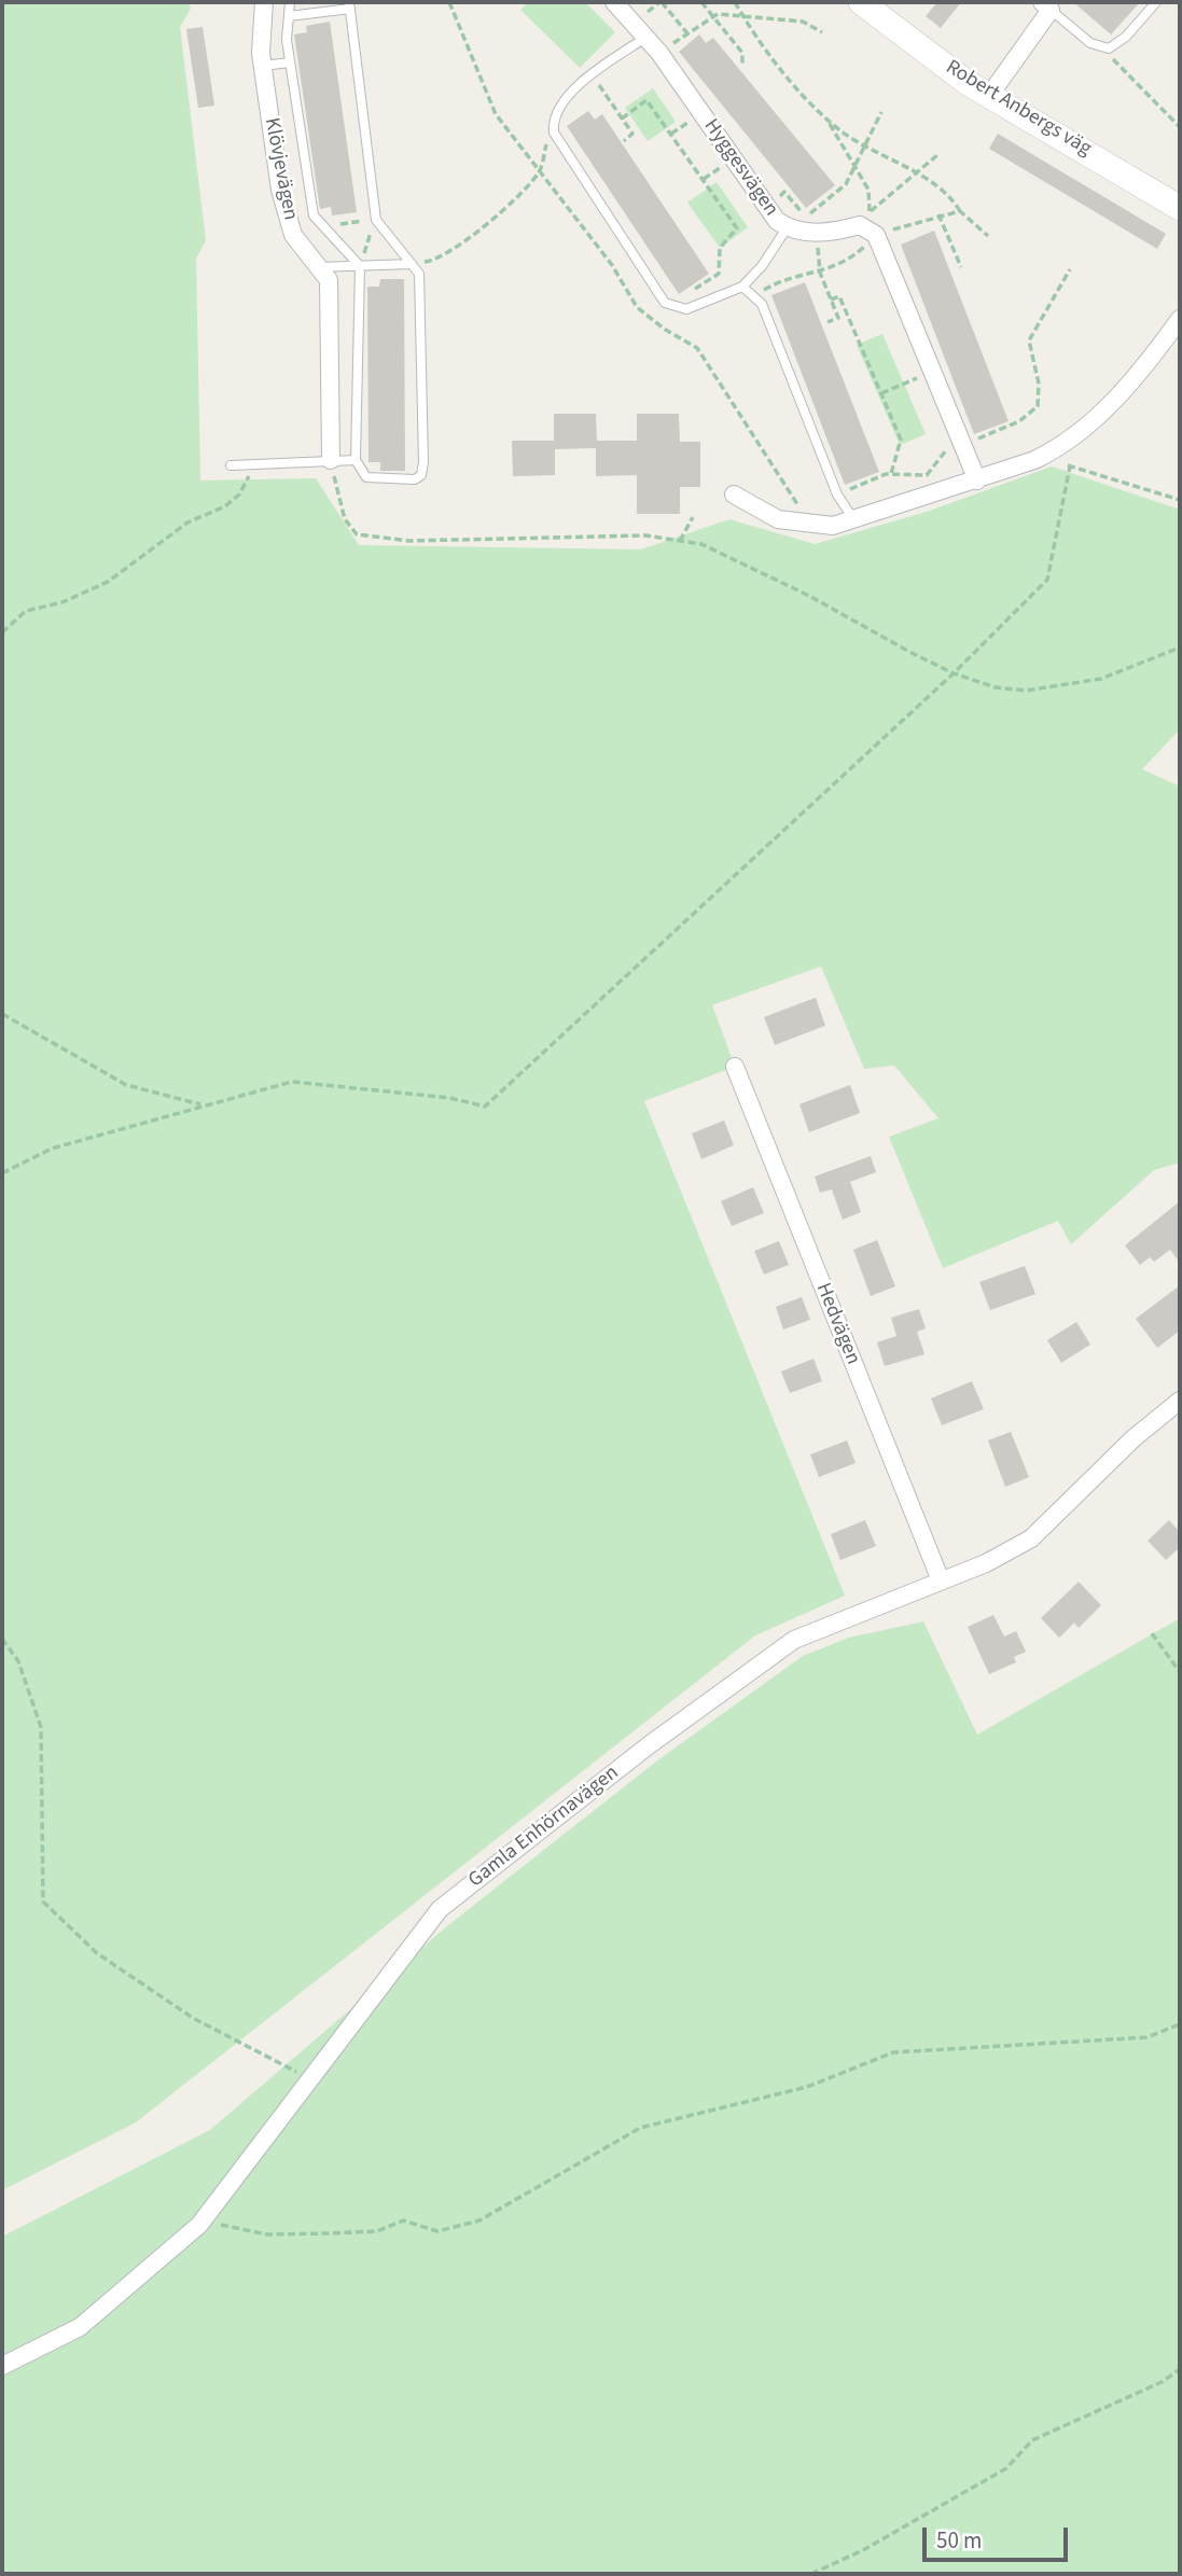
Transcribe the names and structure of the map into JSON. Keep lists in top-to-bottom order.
{
  "streets": {
    "street": [
      "Robert Anbergs väg",
      "Hyggesvägen",
      "Klövjevägen",
      "Hedvägen",
      "Gamla Enhörnavägen"
    ]
  },
  "crossings": [
    ["Hedvägen", "Gamla Enhörnavägen"]
  ],
  "scale_bar": "50 m"
}
